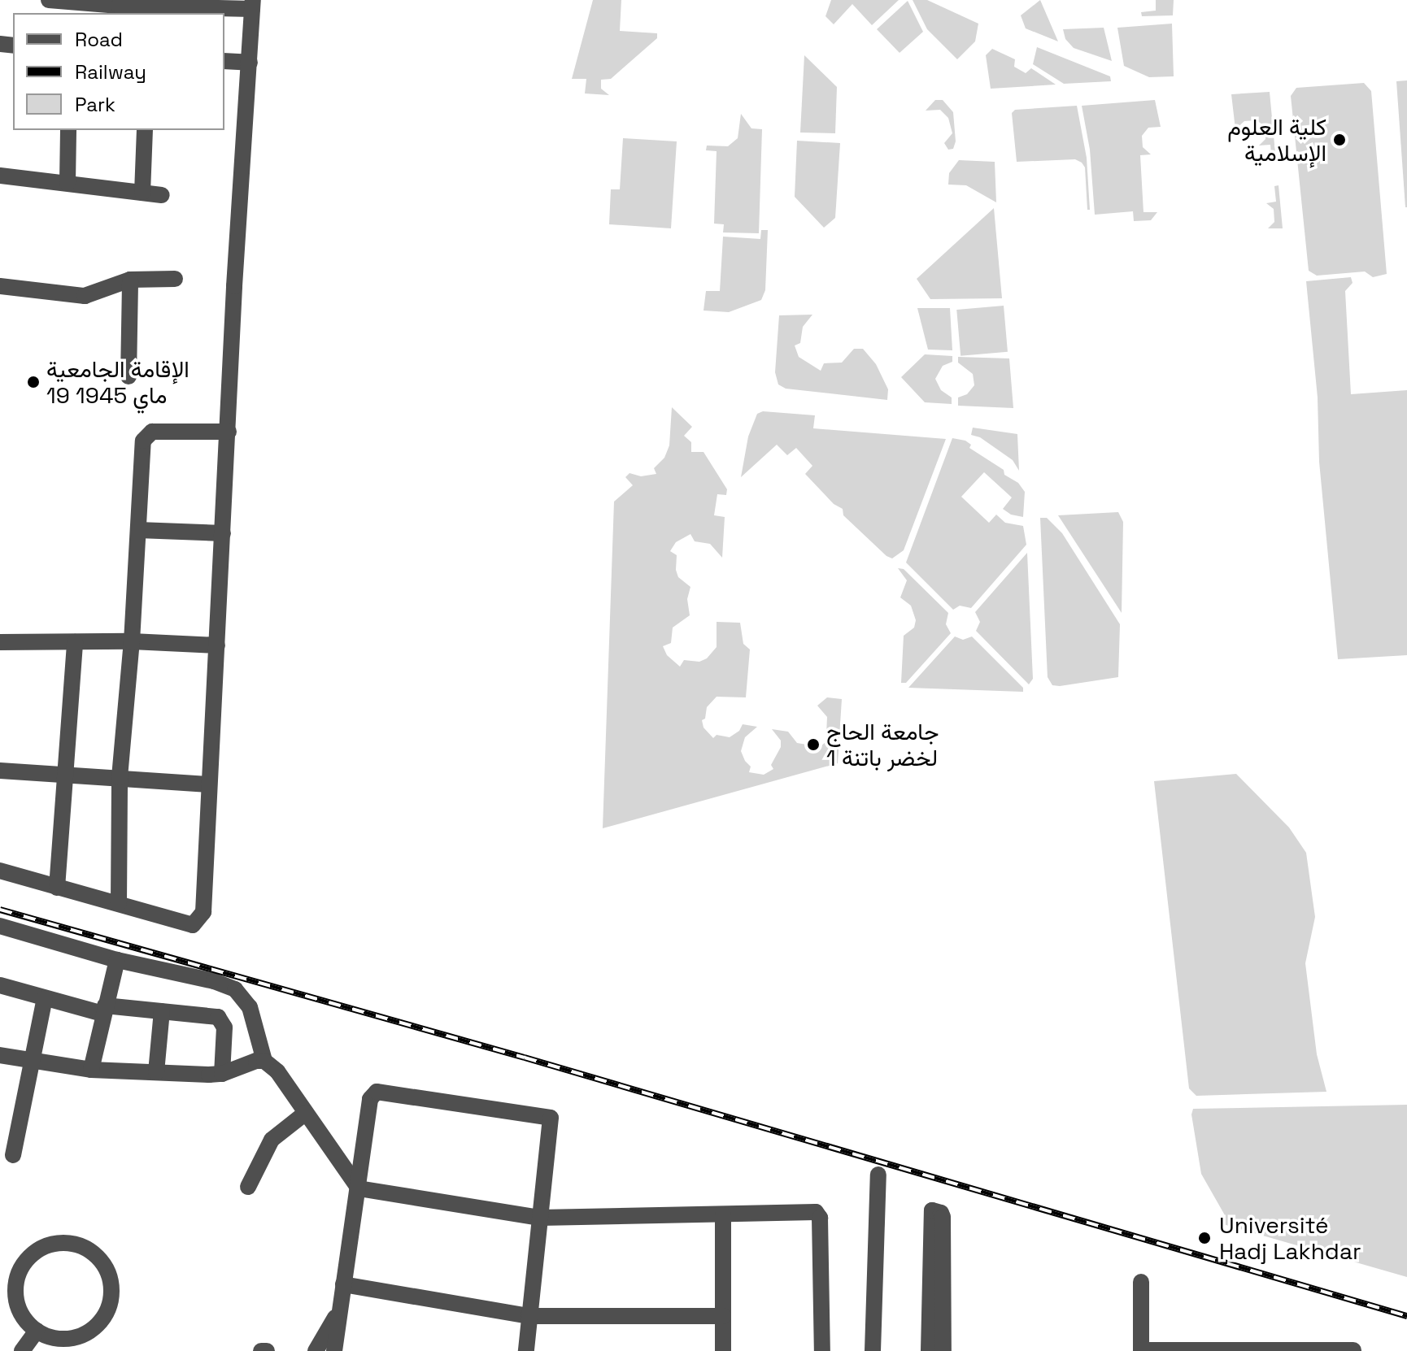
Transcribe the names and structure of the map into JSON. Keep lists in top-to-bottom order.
{
  "places": [
    "كلية العلوم الإسلامية",
    "الإقامة الجامعية 19 ماي 1945",
    "جامعة الحاج لخضر باتنة 1",
    "Université Hadj Lakhdar"
  ],
  "legend": ["Road", "Railway", "Park"]
}
